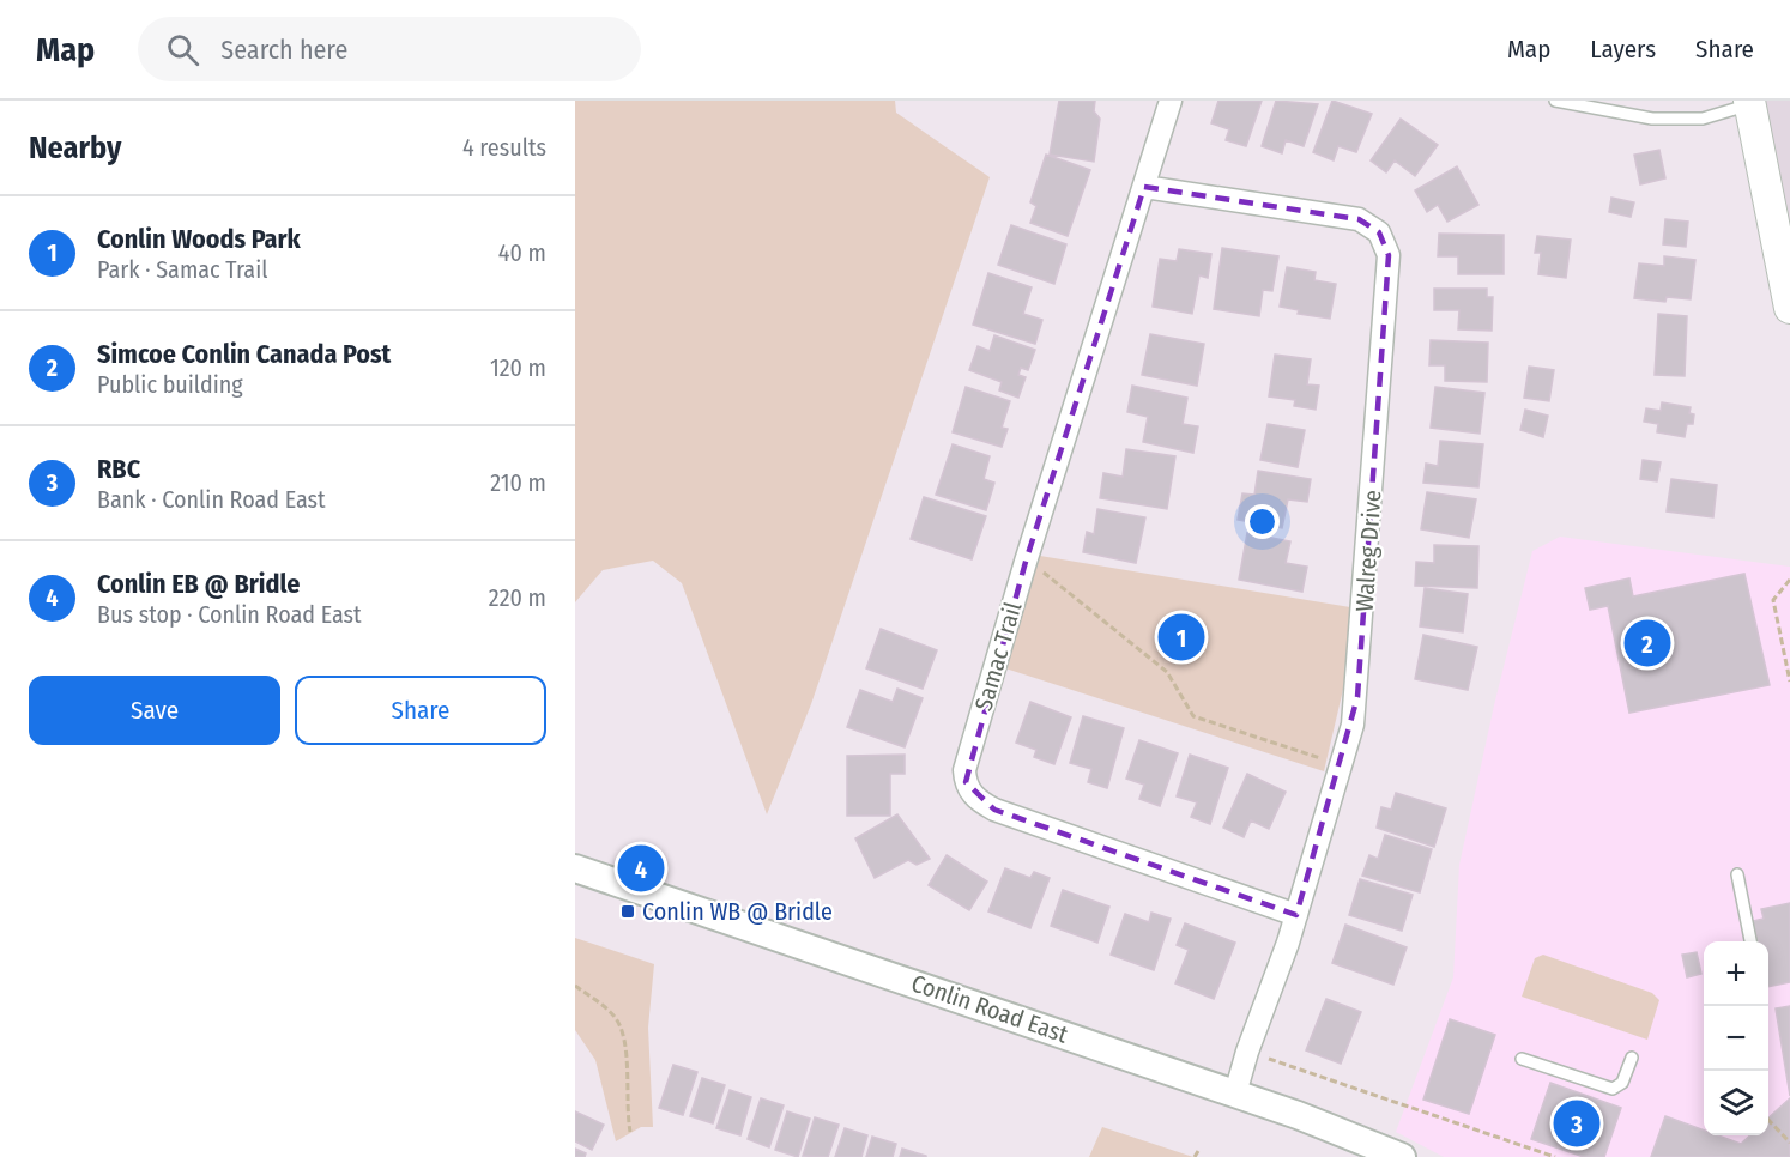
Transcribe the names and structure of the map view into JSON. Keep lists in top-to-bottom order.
{
  "streets": {
    "street": ["Walreg Drive", "Samac Trail", "Conlin Road East"]
  },
  "crossings": [
    ["Walreg Drive", "Samac Trail"],
    ["Walreg Drive", "Conlin Road East"]
  ],
  "places": {
    "transit": ["Conlin WB @ Bridle"]
  },
  "page": {
    "header": "Map",
    "search": "Search here",
    "nav": ["Map", "Layers", "Share"],
    "heading": ["Nearby", "4 results"],
    "list": [
      {
        "mark": "1",
        "name": "Conlin Woods Park",
        "note": "Park · Samac Trail",
        "value": "40 m"
      },
      {
        "mark": "2",
        "name": "Simcoe Conlin Canada Post",
        "note": "Public building",
        "value": "120 m"
      },
      {
        "mark": "3",
        "name": "RBC",
        "note": "Bank · Conlin Road East",
        "value": "210 m"
      },
      {
        "mark": "4",
        "name": "Conlin EB @ Bridle",
        "note": "Bus stop · Conlin Road East",
        "value": "220 m"
      }
    ],
    "pins": [
      "1",
      "2",
      "4",
      "3"
    ],
    "buttons": ["Save", "Share"],
    "map_buttons": ["+", "−"]
  }
}
